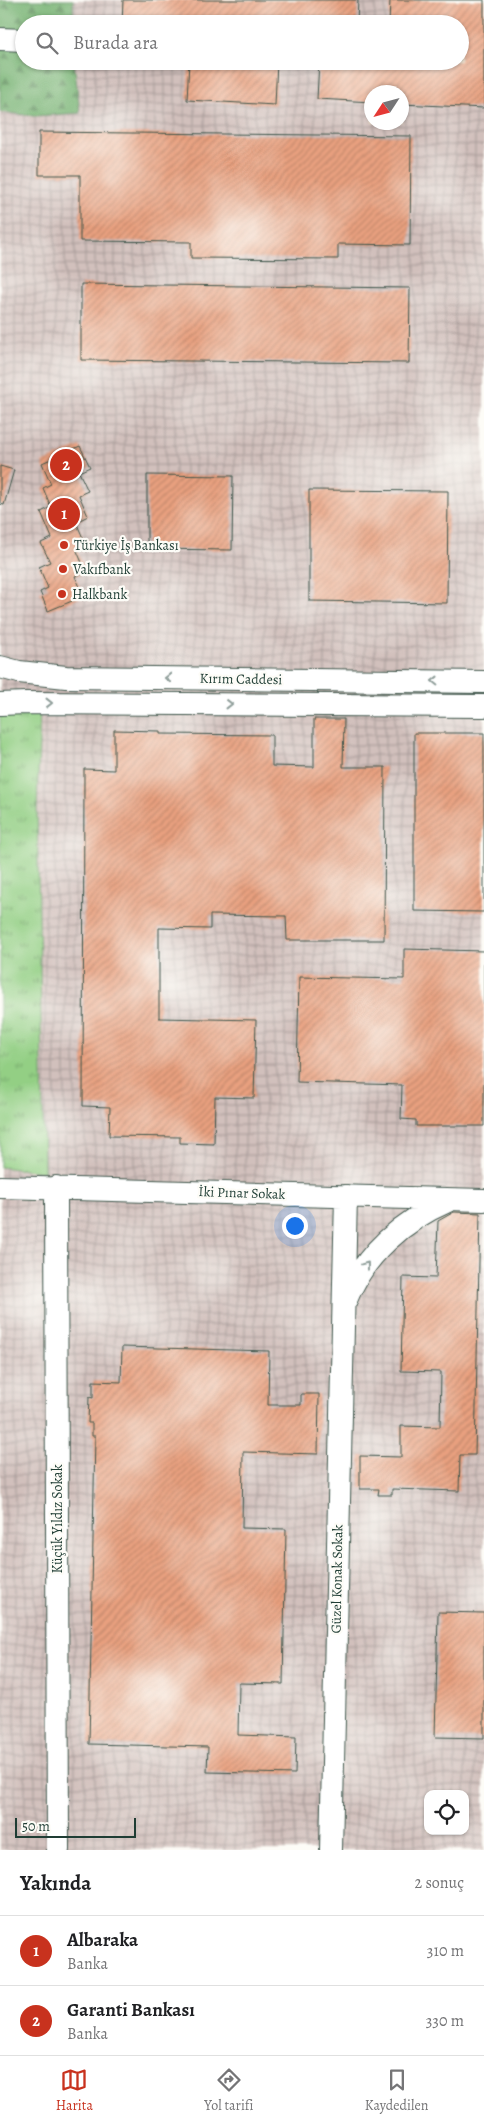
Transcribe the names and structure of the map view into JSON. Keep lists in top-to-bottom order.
{
  "streets": {
    "street": [
      "Kırım Caddesi",
      "İki Pınar Sokak",
      "Küçük Yıldız Sokak",
      "Güzel Konak Sokak"
    ]
  },
  "crossings": [
    ["İki Pınar Sokak", "Küçük Yıldız Sokak"],
    ["İki Pınar Sokak", "Güzel Konak Sokak"]
  ],
  "places": ["Türkiye İş Bankası", "Vakıfbank", "Halkbank"],
  "scale_bar": "50 m",
  "north": "bottom left",
  "page": {
    "search": "Burada ara",
    "pins": ["2", "1"],
    "scale": "50 m",
    "heading": ["Yakında", "2 sonuç"],
    "list": [
      {
        "mark": "1",
        "name": "Albaraka",
        "note": "Banka",
        "value": "310 m"
      },
      {
        "mark": "2",
        "name": "Garanti Bankası",
        "note": "Banka",
        "value": "330 m"
      }
    ],
    "nav": ["Harita", "Yol tarifi", "Kaydedilen"]
  }
}
